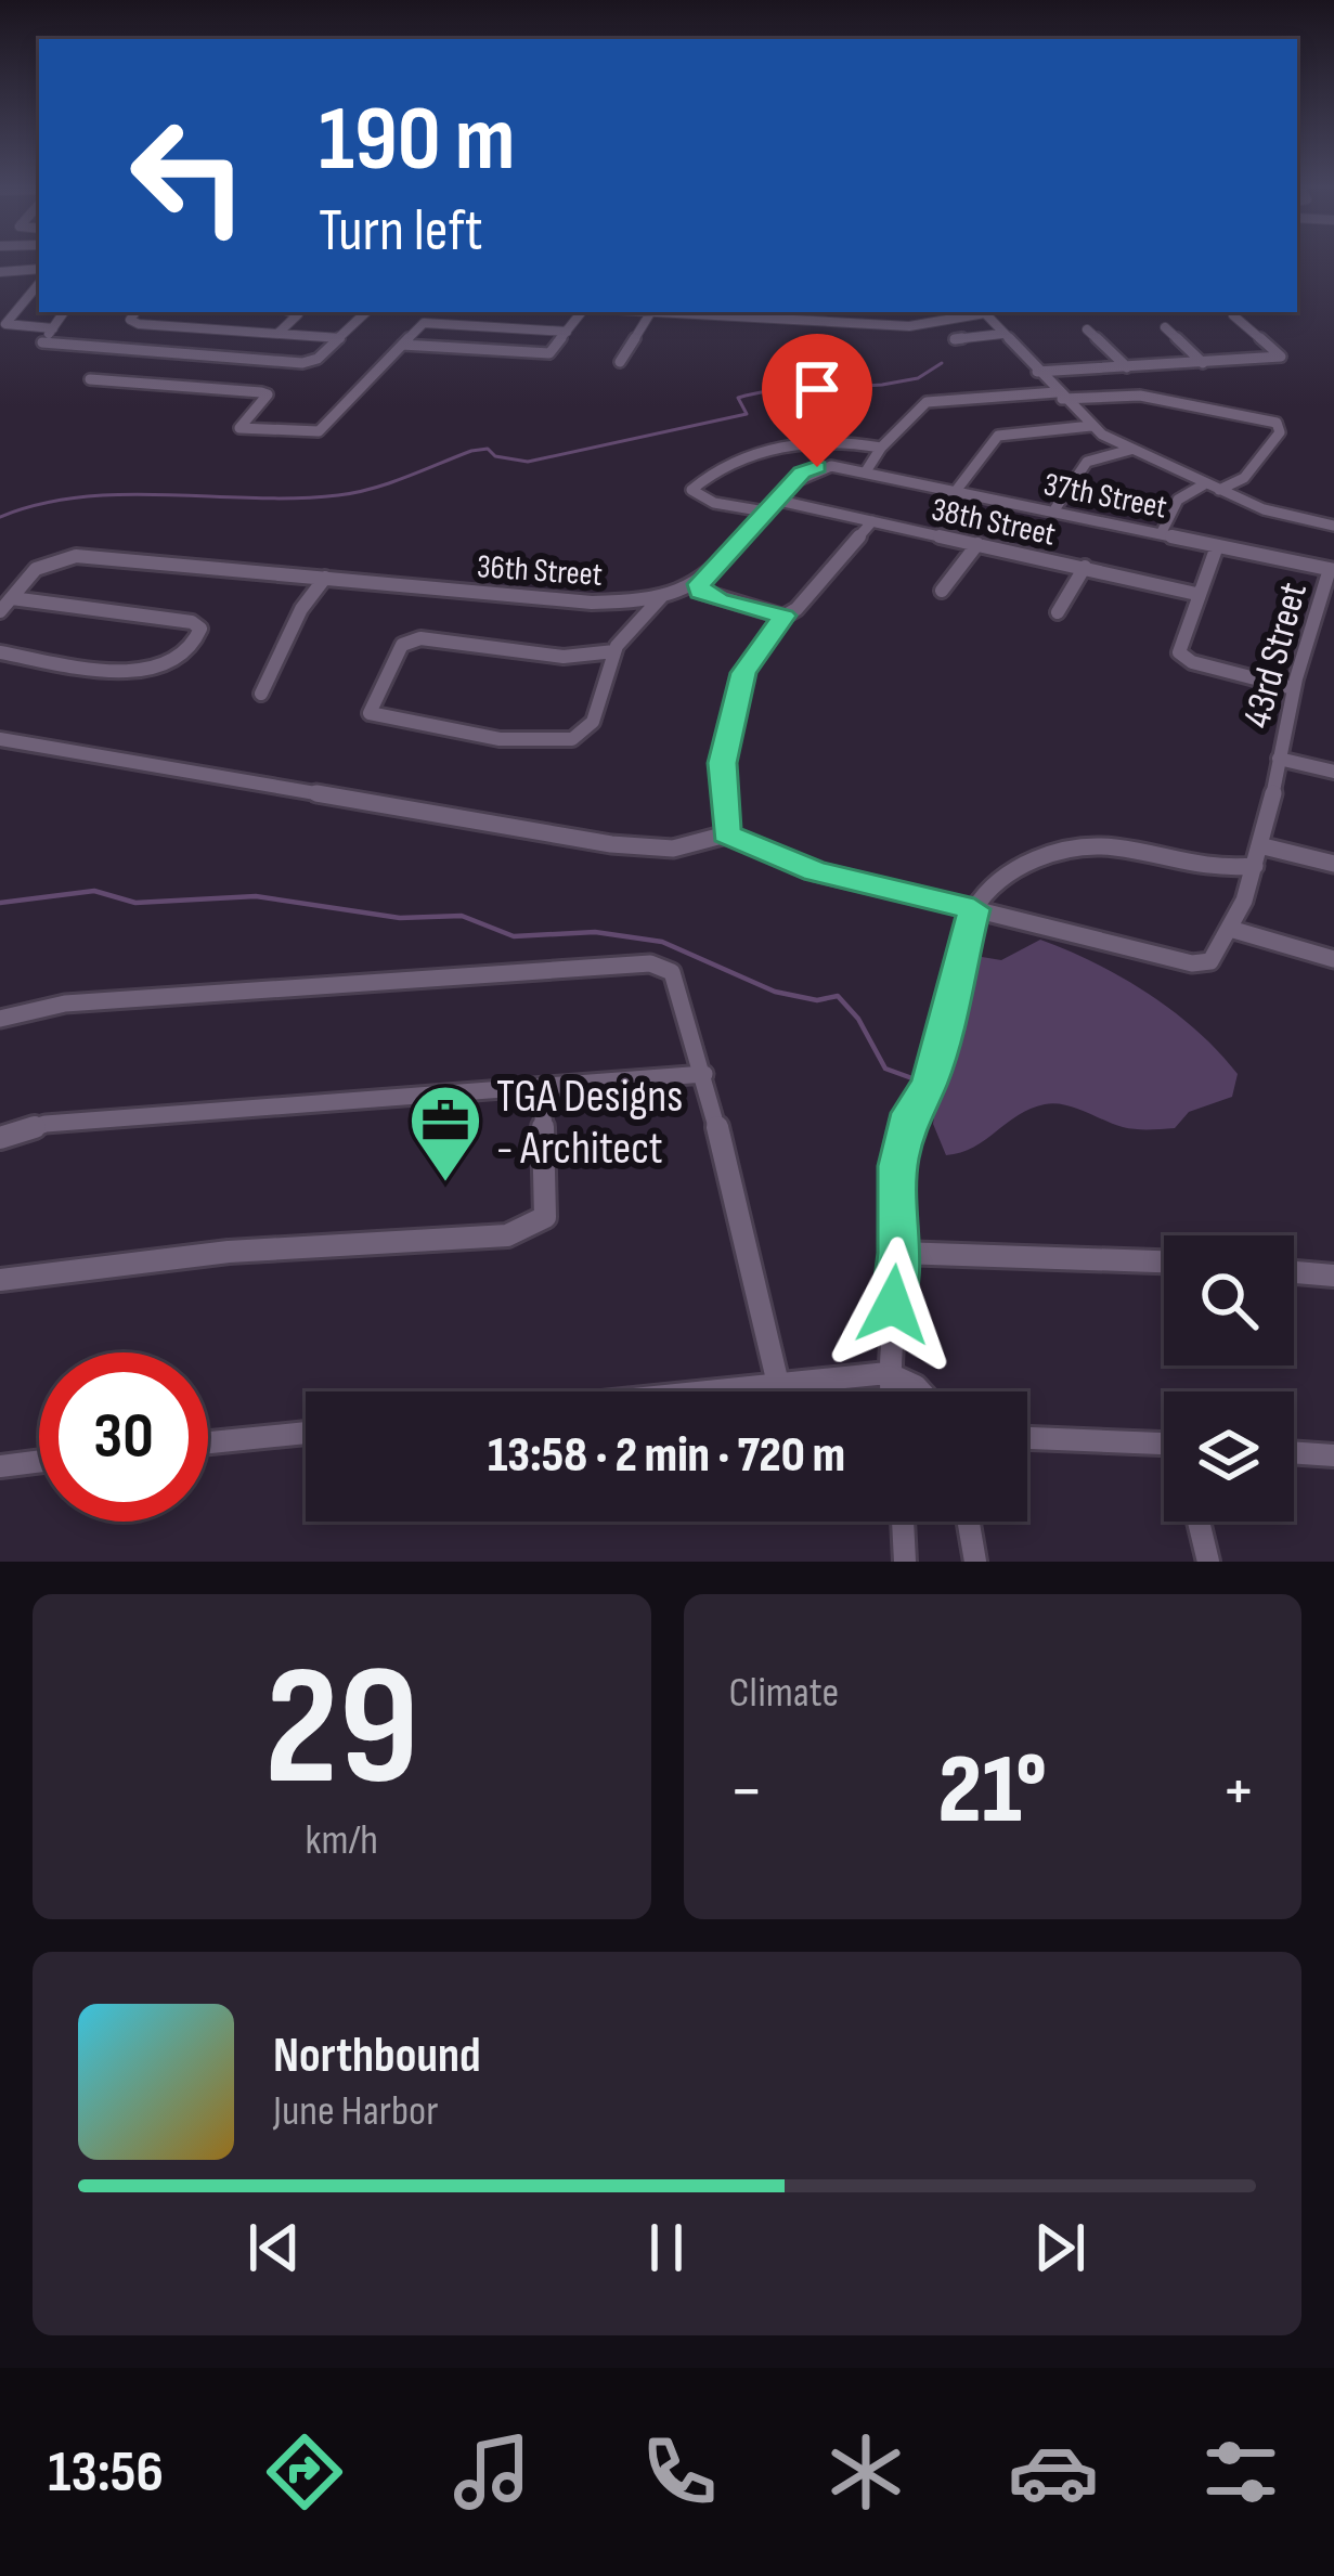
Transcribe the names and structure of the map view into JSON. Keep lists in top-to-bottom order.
{
  "streets": {
    "street": [
      "37th Street",
      "38th Street",
      "36th Street",
      "43rd Street"
    ]
  },
  "crossings": [
    ["37th Street", "36th Street"],
    ["37th Street", "43rd Street"],
    ["38th Street", "36th Street"]
  ],
  "places": {
    "office": ["TGA Designs - Architect"]
  },
  "page": {
    "turn": ["190 m", "Turn left"],
    "limit": "30",
    "trip": "13:58 · 2 min · 720 m",
    "tile": [
      ["29", "km/h"],
      "Climate"
    ],
    "heat": ["−", "21°", "+"],
    "song": ["Northbound", "June Harbor"],
    "tabs": "13:56"
  }
}
